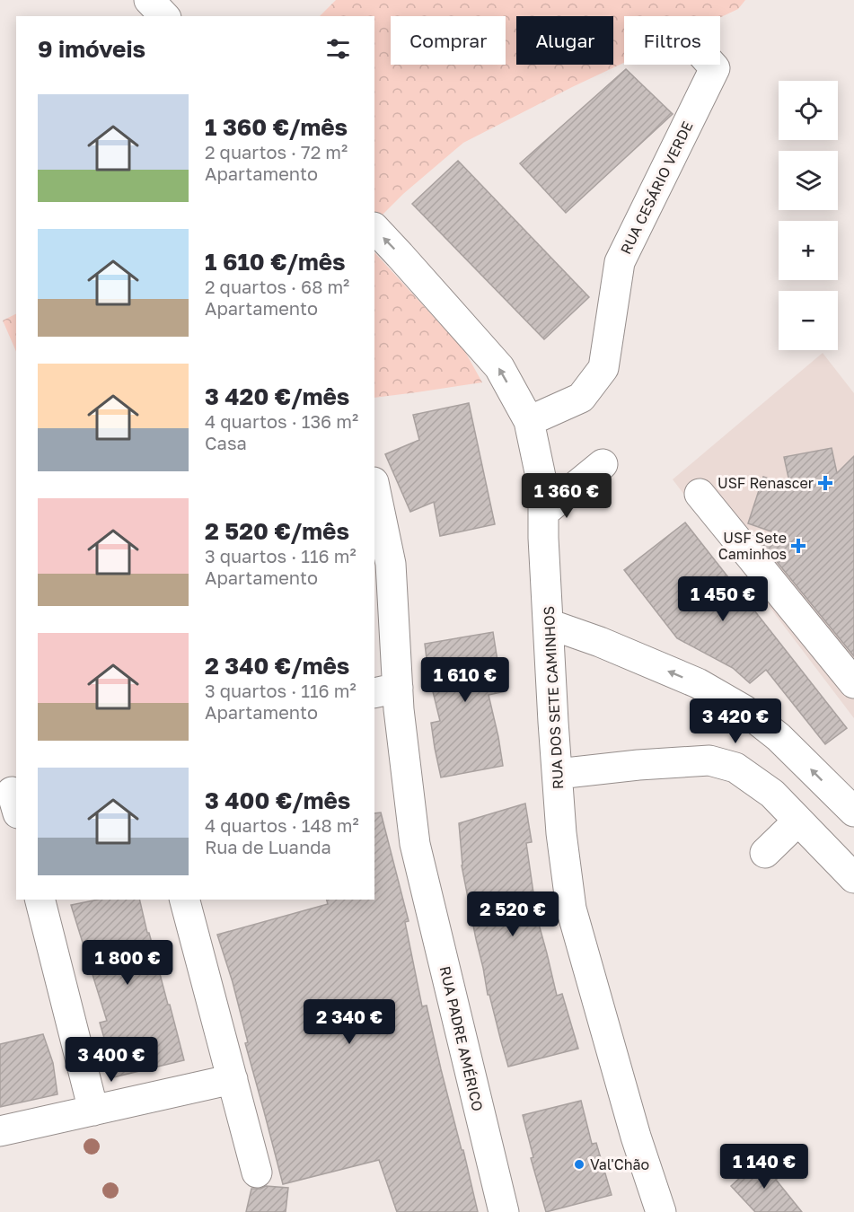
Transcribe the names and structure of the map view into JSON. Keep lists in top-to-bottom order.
{
  "streets": {
    "street": ["RUA CESÁRIO VERDE", "RUA DOS SETE CAMINHOS", "RUA PADRE AMÉRICO"]
  },
  "crossings": [
    ["RUA CESÁRIO VERDE", "RUA DOS SETE CAMINHOS"]
  ],
  "places": {
    "health": ["USF Renascer", "USF Sete Caminhos"],
    "other": ["Val'Chão"]
  },
  "page": {
    "chip": ["Comprar", "Alugar", "Filtros"],
    "heading": "9 imóveis",
    "map_buttons": ["+", "−"],
    "list": [
      {
        "name": "1 360 €/mês",
        "note": "2 quartos · 72 m² · Apartamento"
      },
      {
        "name": "1 610 €/mês",
        "note": "2 quartos · 68 m² · Apartamento"
      },
      {
        "name": "3 420 €/mês",
        "note": "4 quartos · 136 m² · Casa"
      },
      {
        "name": "2 520 €/mês",
        "note": "3 quartos · 116 m² · Apartamento"
      },
      {
        "name": "2 340 €/mês",
        "note": "3 quartos · 116 m² · Apartamento"
      },
      {
        "name": "3 400 €/mês",
        "note": "4 quartos · 148 m² · Rua de Luanda"
      }
    ],
    "price": [
      "1 360 €",
      "1 450 €",
      "1 610 €",
      "3 420 €",
      "2 520 €",
      "1 800 €",
      "2 340 €",
      "3 400 €",
      "1 140 €"
    ]
  }
}
